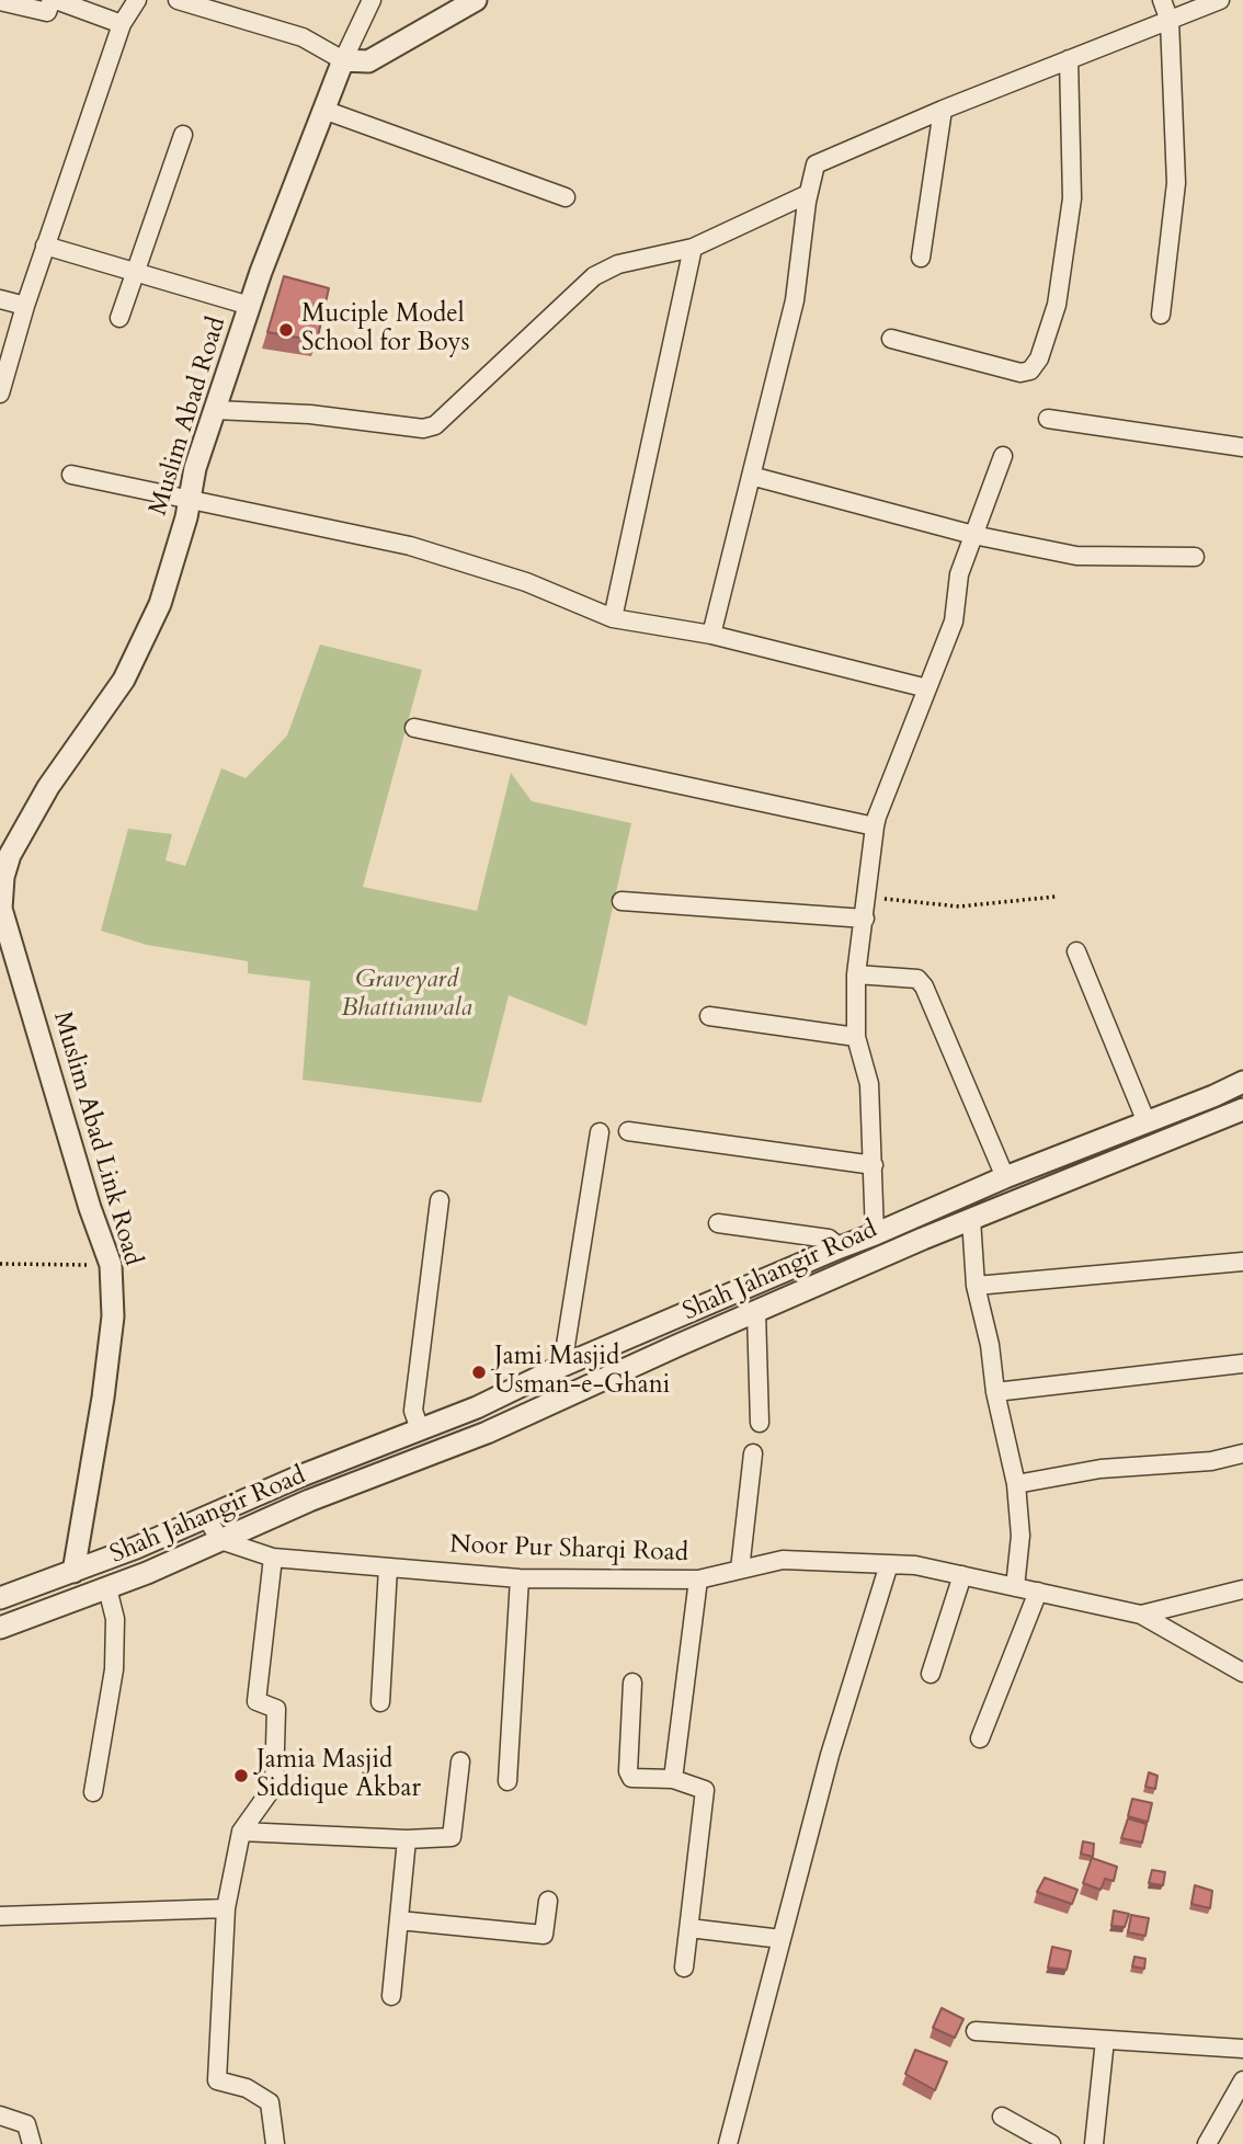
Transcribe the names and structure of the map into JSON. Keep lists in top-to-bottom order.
{
  "streets": {
    "street": [
      "Muslim Abad Road",
      "Muslim Abad Link Road",
      "Shah Jahangir Road",
      "Noor Pur Sharqi Road"
    ]
  },
  "crossings": [
    ["Muslim Abad Road", "Muslim Abad Link Road"],
    ["Muslim Abad Link Road", "Shah Jahangir Road"],
    ["Shah Jahangir Road", "Noor Pur Sharqi Road"]
  ],
  "parks": ["Graveyard Bhattianwala"],
  "places": ["Muciple Model School for Boys", "Jami Masjid Usman-e-Ghani", "Jamia Masjid Siddique Akbar"]
}
